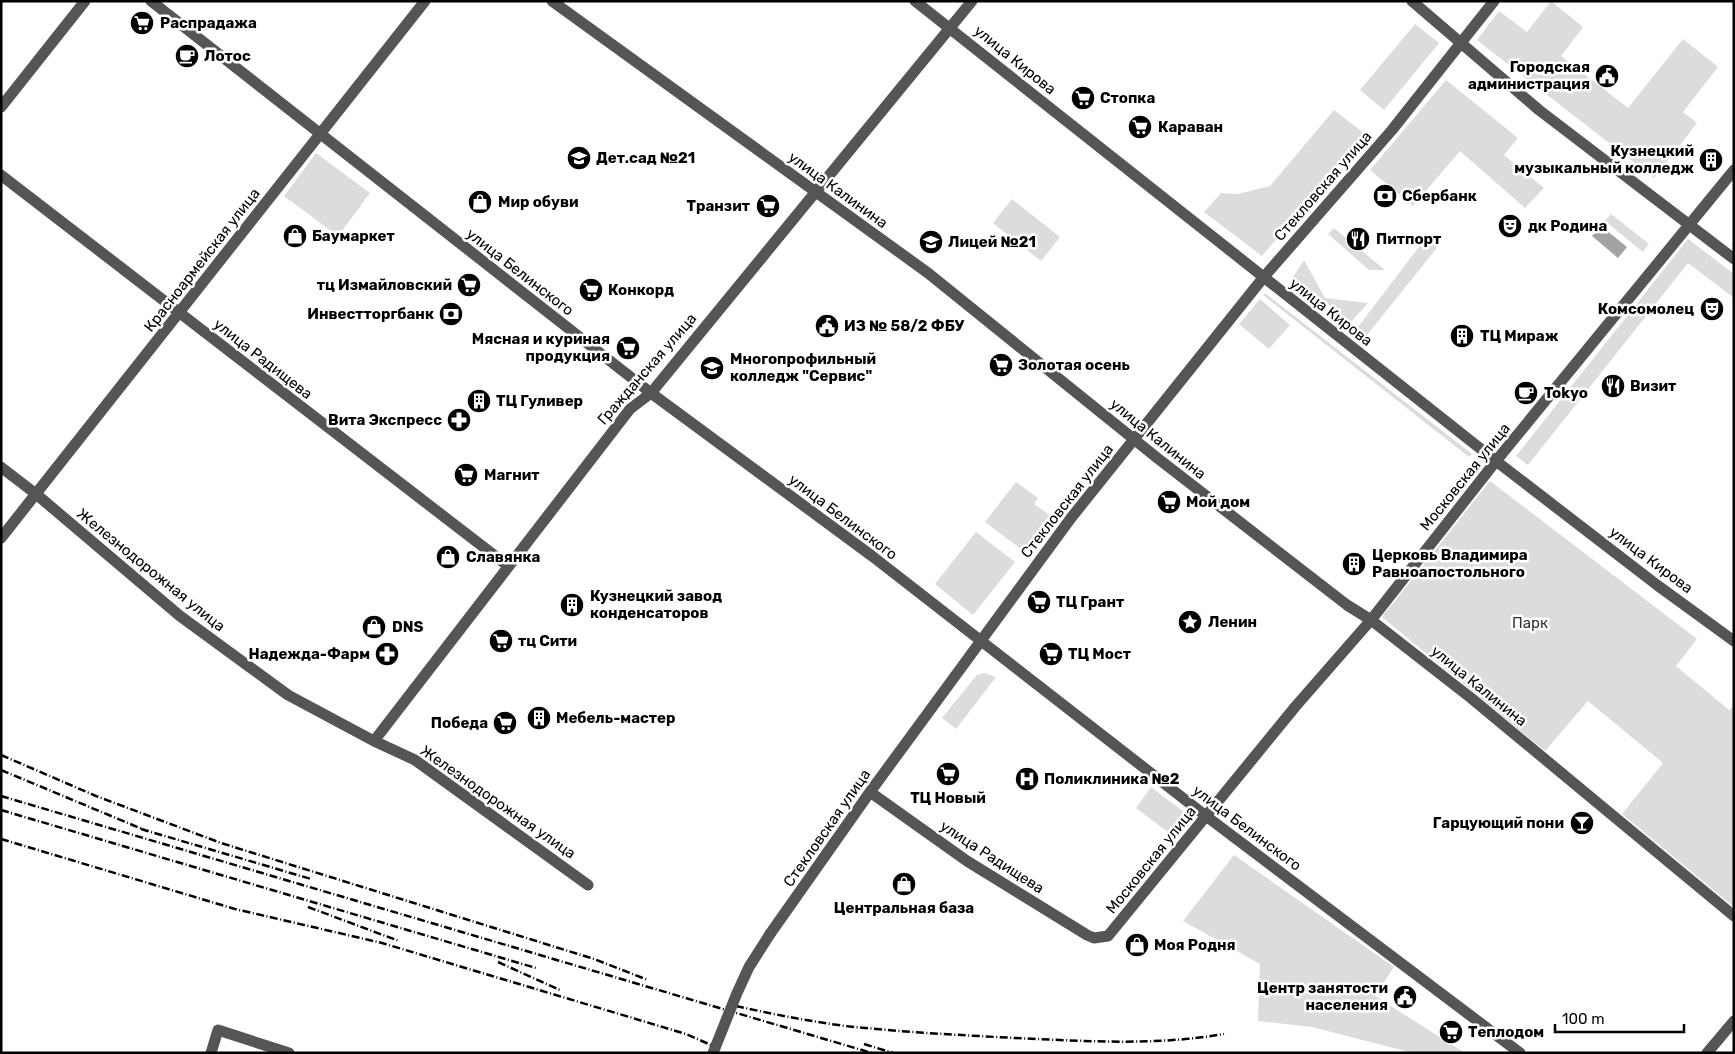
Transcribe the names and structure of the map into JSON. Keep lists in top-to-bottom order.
{
  "streets": {
    "street": [
      "улица Кирова",
      "Стекловская улица",
      "улица Калинина",
      "Красноармейская улица",
      "улица Белинского",
      "улица Радищева",
      "Гражданская улица",
      "Московская улица",
      "Железнодорожная улица"
    ]
  },
  "crossings": [
    ["улица Кирова", "Стекловская улица"],
    ["улица Кирова", "Гражданская улица"],
    ["улица Кирова", "Московская улица"],
    ["Стекловская улица", "улица Калинина"],
    ["Стекловская улица", "улица Белинского"],
    ["Стекловская улица", "улица Радищева"],
    ["улица Калинина", "Гражданская улица"],
    ["улица Калинина", "Московская улица"],
    ["Красноармейская улица", "улица Белинского"],
    ["Красноармейская улица", "улица Радищева"],
    ["Красноармейская улица", "Железнодорожная улица"],
    ["улица Белинского", "Гражданская улица"],
    ["улица Белинского", "Московская улица"],
    ["улица Радищева", "Гражданская улица"],
    ["улица Радищева", "Московская улица"],
    ["Гражданская улица", "Железнодорожная улица"]
  ],
  "parks": ["Парк"],
  "places": {
    "supermarket": [
      "Распрадажа",
      "Стопка",
      "Караван",
      "Транзит",
      "тц Измайловский",
      "Конкорд",
      "Мясная и куриная продукция",
      "Золотая осень",
      "Магнит",
      "Мой дом",
      "ТЦ Грант",
      "тц Сити",
      "ТЦ Мост",
      "Победа",
      "ТЦ Новый",
      "Теплодом"
    ],
    "cafe": ["Лотос", "Tokyo"],
    "public building": ["Городская администрация", "ИЗ № 58/2 ФБУ", "Центр занятости населения"],
    "school or university": ["Дет.сад №21", "Лицей №21", "Многопрофильный колледж \"Сервис\""],
    "building": [
      "Кузнецкий музыкальный колледж",
      "ТЦ Мираж",
      "ТЦ Гуливер",
      "Церковь Владимира Равноапостольного",
      "Кузнецкий завод конденсаторов",
      "Мебель-мастер"
    ],
    "bank": ["Сбербанк", "Инвестторгбанк"],
    "shop": [
      "Мир обуви",
      "Баумаркет",
      "Славянка",
      "DNS",
      "Центральная база",
      "Моя Родня"
    ],
    "theatre": ["дк Родина", "Комсомолец"],
    "restaurant": ["Питпорт", "Визит"],
    "pharmacy": ["Вита Экспресс", "Надежда-Фарм"],
    "place": ["Ленин"],
    "hospital": ["Поликлиника №2"],
    "bar": ["Гарцующий пони"]
  },
  "scale_bar": "100 m"
}
